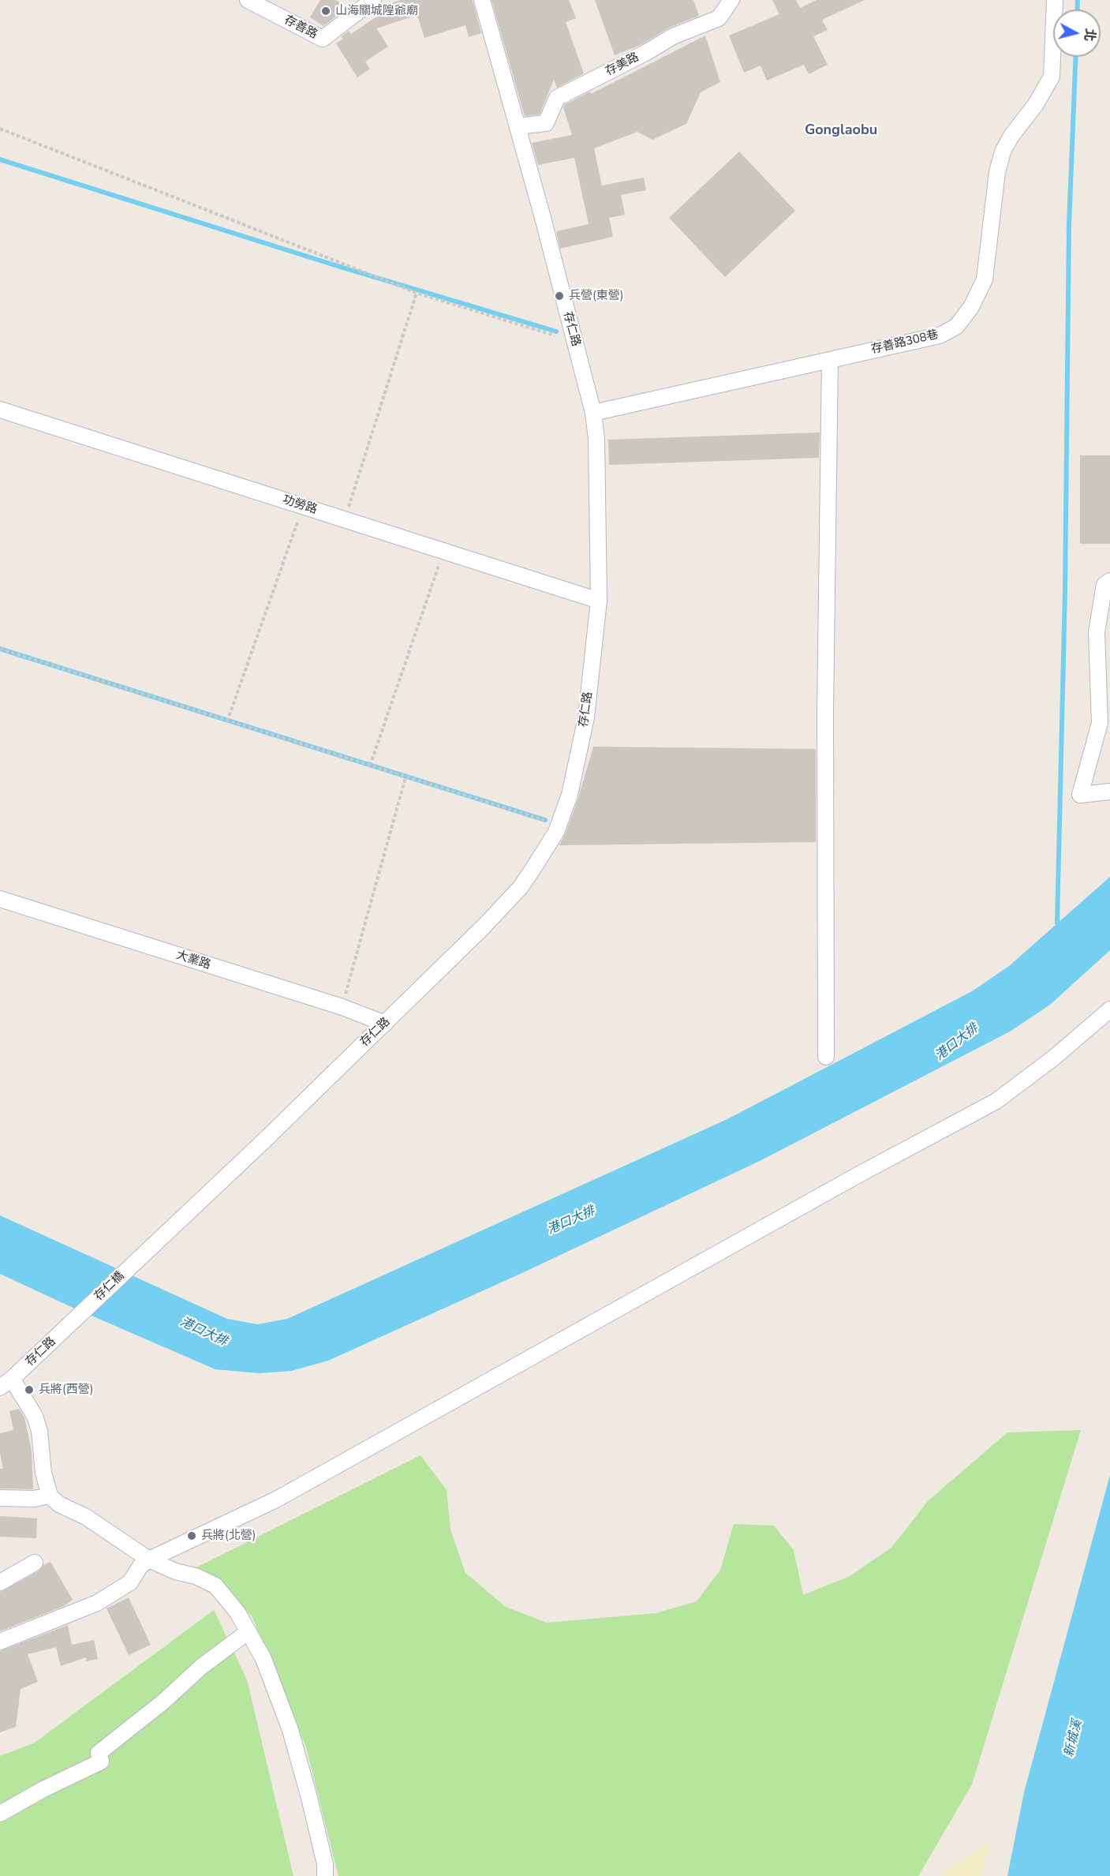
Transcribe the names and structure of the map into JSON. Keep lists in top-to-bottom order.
{
  "streets": {
    "street": [
      "存善路",
      "存美路",
      "存仁路",
      "存善路308巷",
      "功勞路",
      "大業路",
      "存仁橋"
    ]
  },
  "crossings": [
    ["存美路", "存仁路"],
    ["存仁路", "存善路308巷"],
    ["存仁路", "功勞路"],
    ["存仁路", "大業路"],
    ["存仁路", "存仁橋"]
  ],
  "districts": ["Gonglaobu"],
  "water": ["港口大排", "新城溪"],
  "places": [
    "山海關城隍爺廟",
    "兵營(東營)",
    "兵將(西營)",
    "兵將(北營)"
  ],
  "north": "right"
}
